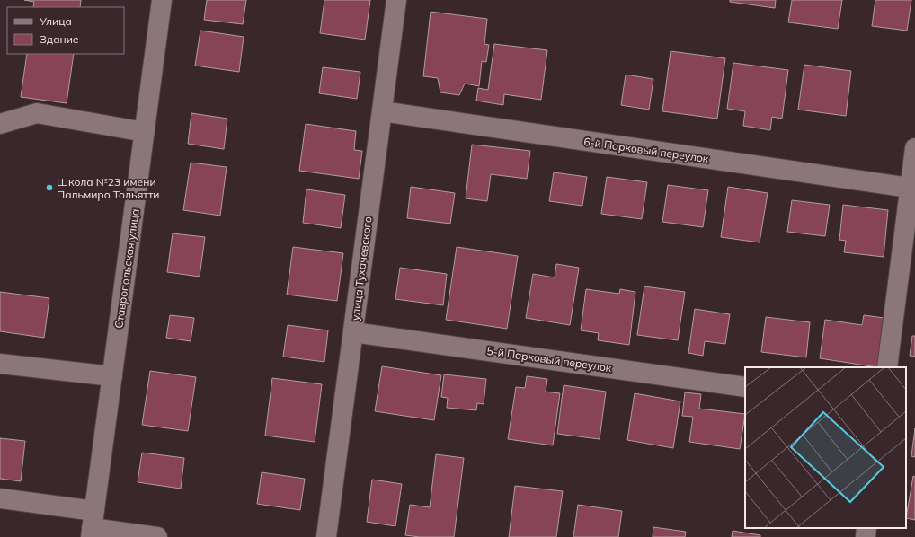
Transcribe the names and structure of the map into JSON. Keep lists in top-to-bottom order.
{
  "streets": {
    "street": [
      "6-й Парковый переулок",
      "Ставропольская улица",
      "улица Тухачевского",
      "5-й Парковый переулок"
    ]
  },
  "crossings": [
    ["6-й Парковый переулок", "улица Тухачевского"],
    ["улица Тухачевского", "5-й Парковый переулок"]
  ],
  "places": ["Школа №23 имени Пальмиро Тольятти"],
  "legend": ["Улица", "Здание"]
}
